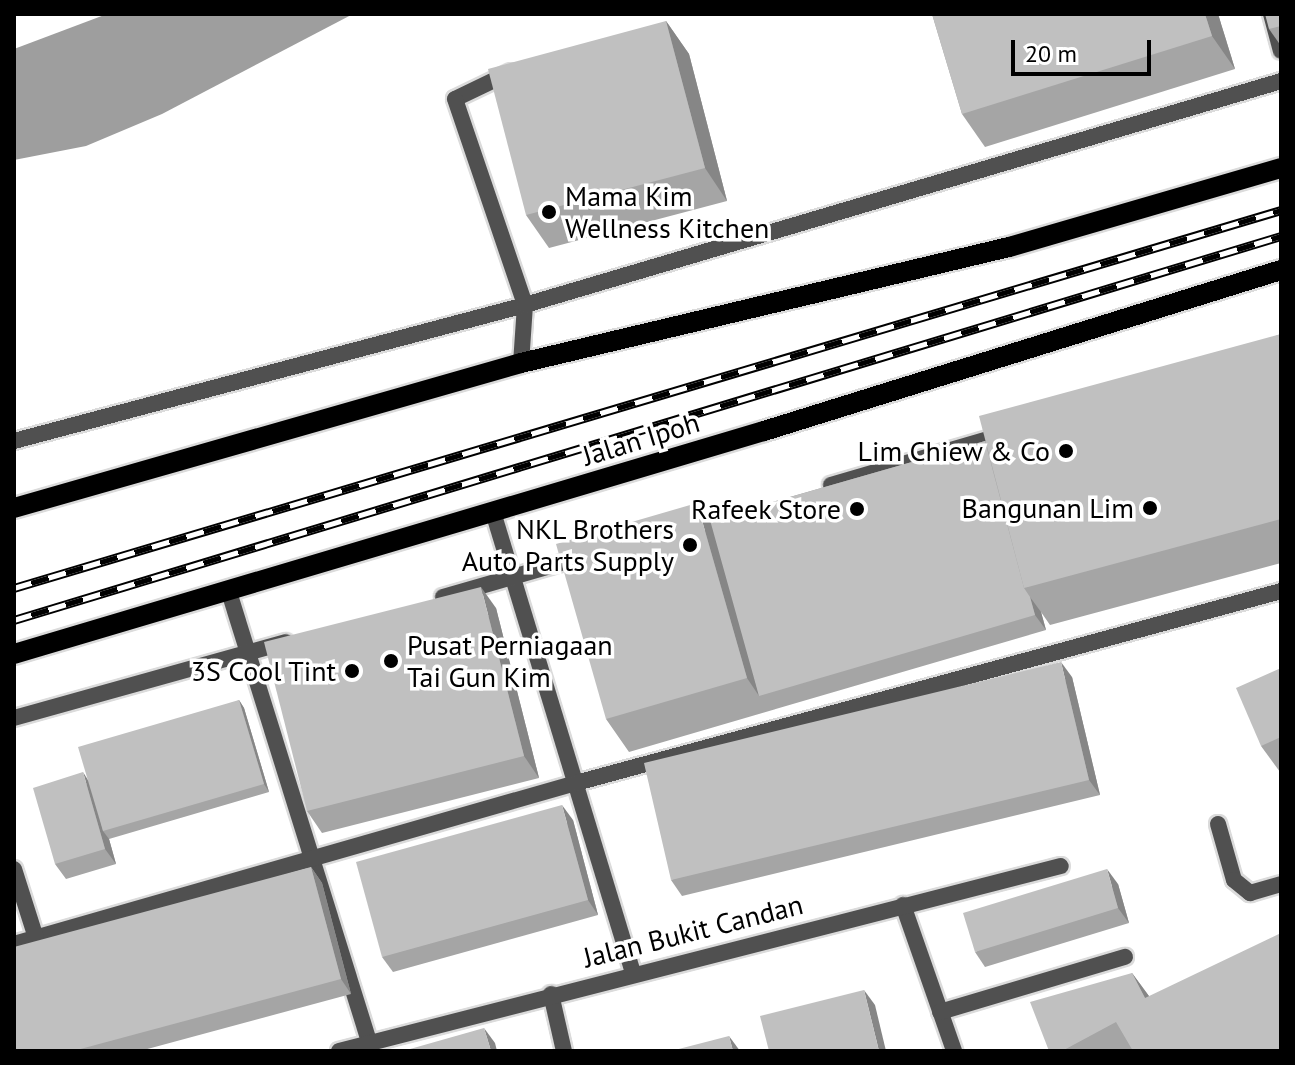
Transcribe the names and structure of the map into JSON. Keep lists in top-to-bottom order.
{
  "streets": {
    "main road": ["Jalan Ipoh"],
    "street": ["Jalan Bukit Candan"]
  },
  "places": [
    "Mama Kim Wellness Kitchen",
    "Lim Chiew & Co",
    "Bangunan Lim",
    "Rafeek Store",
    "NKL Brothers Auto Parts Supply",
    "Pusat Perniagaan Tai Gun Kim",
    "3S Cool Tint"
  ],
  "scale_bar": "20 m"
}
